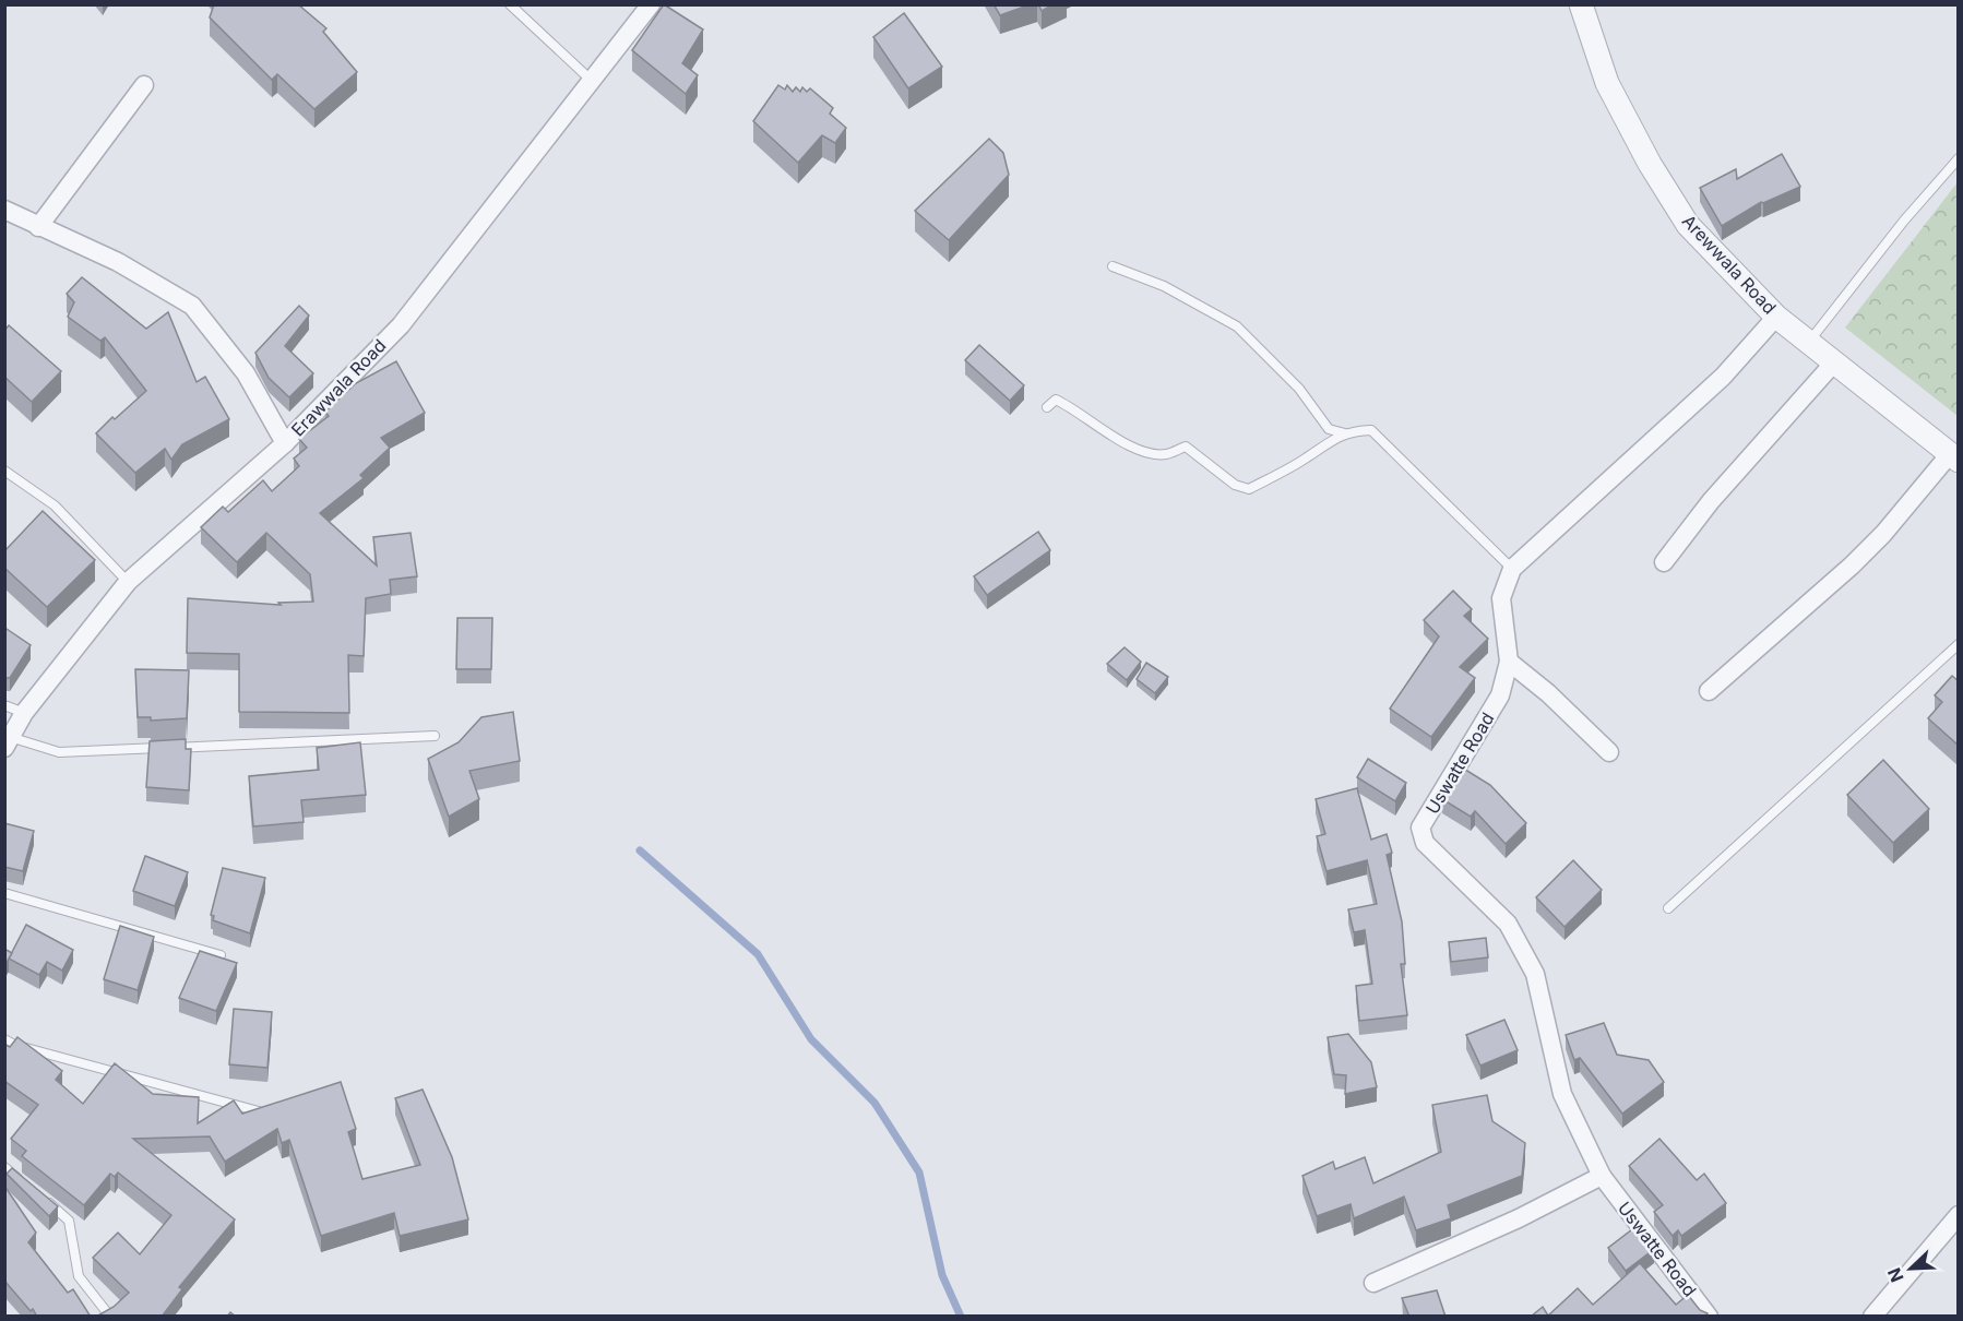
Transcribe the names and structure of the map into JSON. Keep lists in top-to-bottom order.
{
  "streets": {
    "street": ["Arewwala Road", "Erawwala Road", "Uswatte Road"]
  },
  "crossings": [
    ["Arewwala Road", "Uswatte Road"]
  ],
  "north": "bottom left"
}
